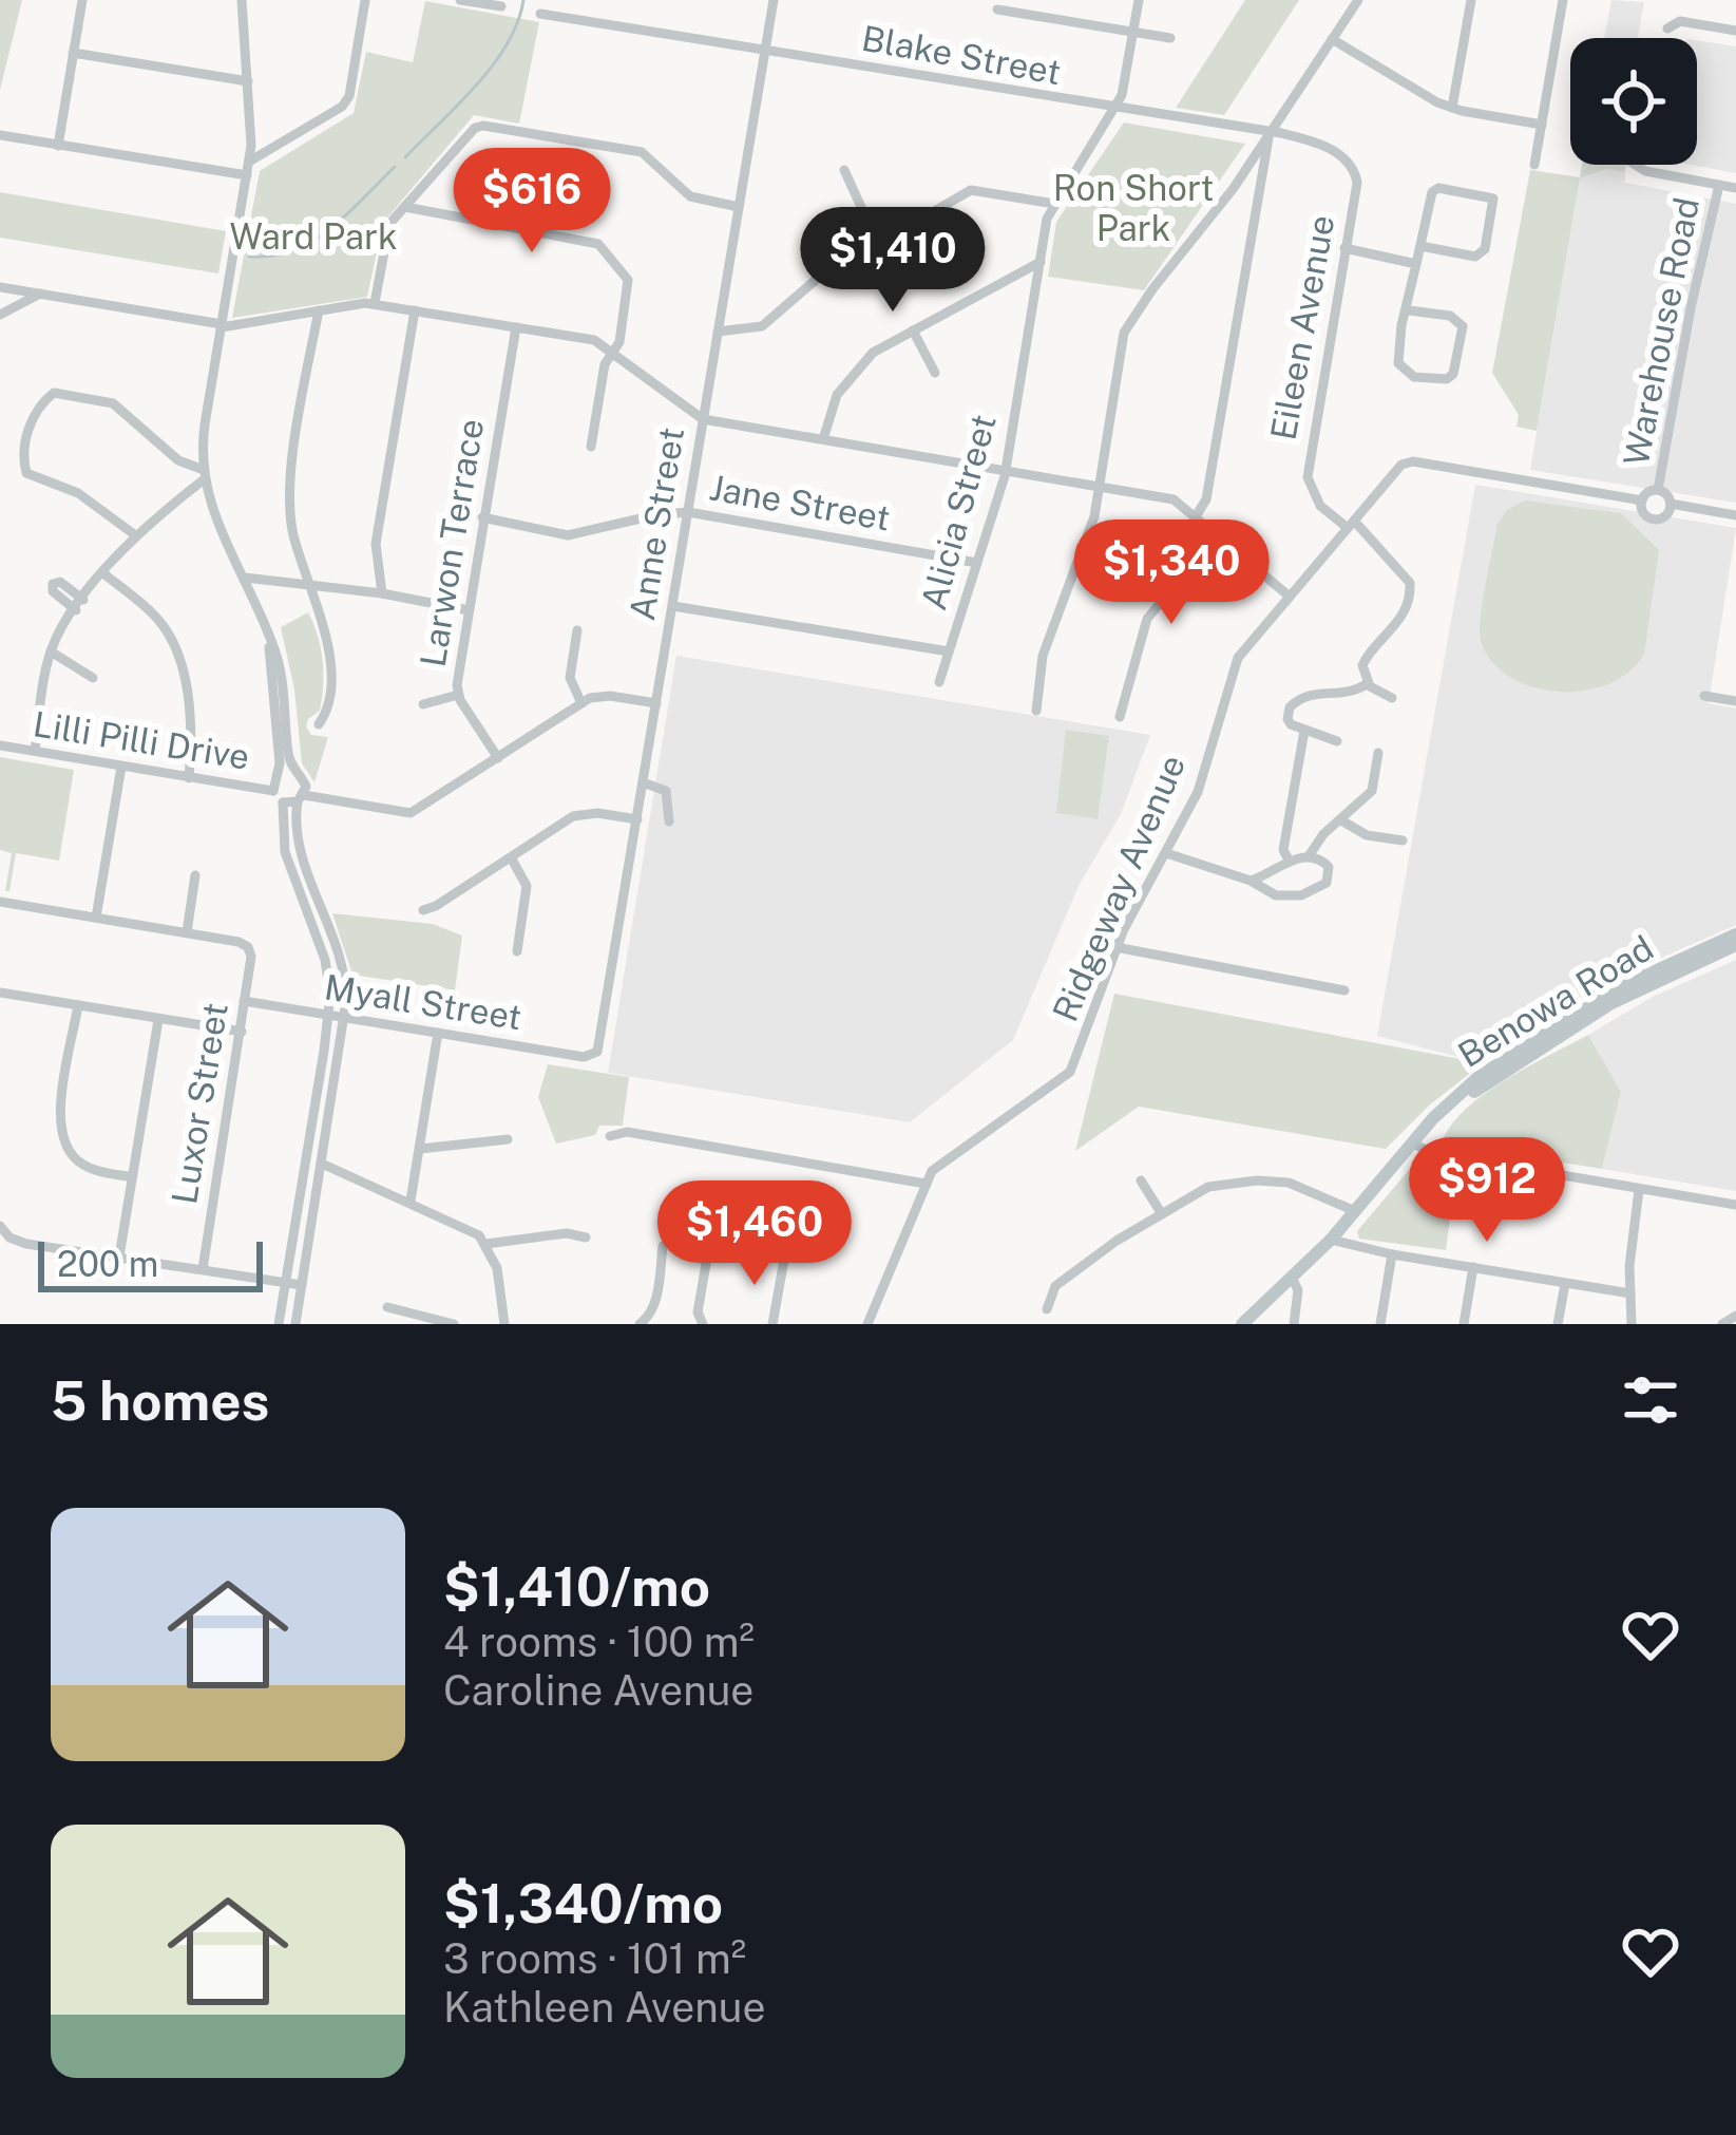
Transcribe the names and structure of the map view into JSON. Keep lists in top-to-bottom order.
{
  "streets": {
    "main road": ["Benowa Road"],
    "street": [
      "Blake Street",
      "Eileen Avenue",
      "Warehouse Road",
      "Jane Street",
      "Alicia Street",
      "Anne Street",
      "Larwon Terrace",
      "Lilli Pilli Drive",
      "Ridgeway Avenue",
      "Myall Street",
      "Luxor Street"
    ]
  },
  "crossings": [
    ["Blake Street", "Eileen Avenue"],
    ["Blake Street", "Alicia Street"],
    ["Blake Street", "Anne Street"],
    ["Eileen Avenue", "Ridgeway Avenue"],
    ["Warehouse Road", "Ridgeway Avenue"],
    ["Jane Street", "Alicia Street"],
    ["Jane Street", "Anne Street"],
    ["Jane Street", "Larwon Terrace"],
    ["Anne Street", "Myall Street"],
    ["Myall Street", "Luxor Street"]
  ],
  "parks": ["Ron Short Park", "Ward Park"],
  "scale_bar": "200 m",
  "page": {
    "price": [
      "$616",
      "$1,410",
      "$1,340",
      "$912",
      "$1,460"
    ],
    "scale": "200 m",
    "heading": "5 homes",
    "list": [
      {
        "name": "$1,410/mo",
        "note": "4 rooms · 100 m² · Caroline Avenue"
      },
      {
        "name": "$1,340/mo",
        "note": "3 rooms · 101 m² · Kathleen Avenue"
      }
    ]
  }
}
